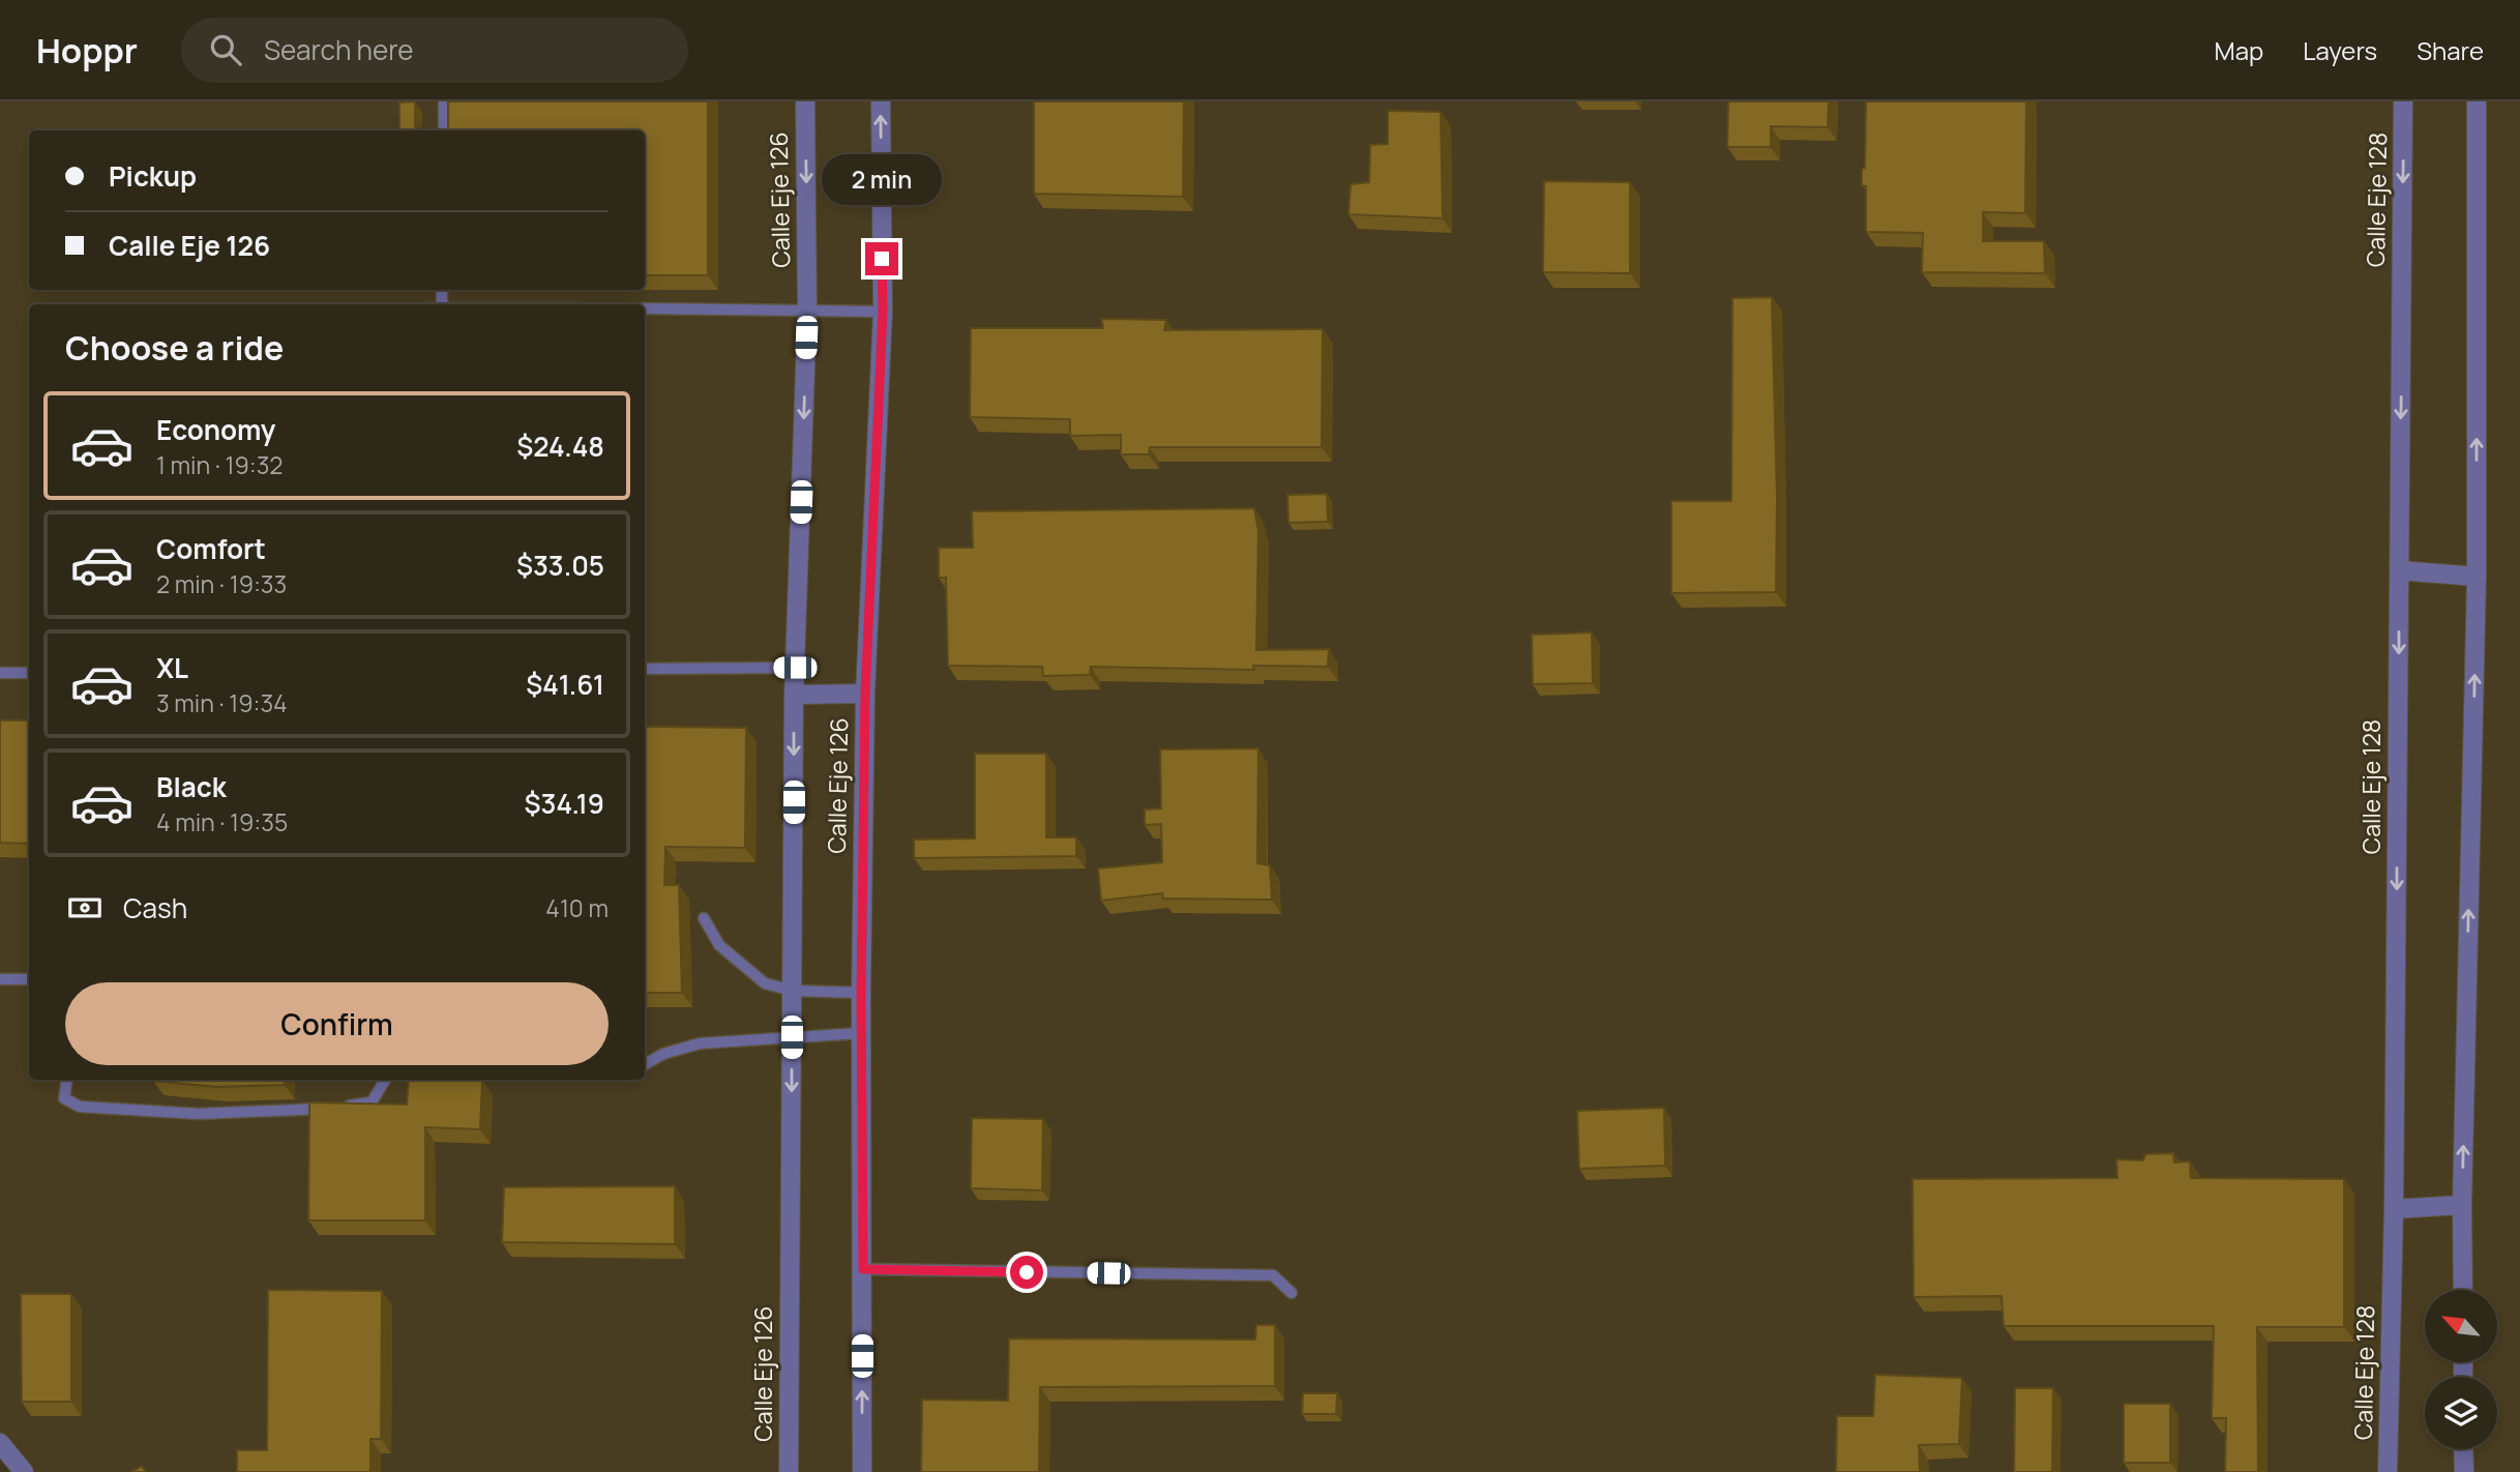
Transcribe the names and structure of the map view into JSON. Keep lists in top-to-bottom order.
{
  "streets": {
    "street": ["Calle Eje 126", "Calle Eje 128"]
  },
  "north": "top left",
  "page": {
    "header": "Hoppr",
    "search": "Search here",
    "nav": ["Map", "Layers", "Share"],
    "banner": ["Pickup", "Calle Eje 126"],
    "bubble": "2 min",
    "heading": "Choose a ride",
    "list": [
      {
        "name": "Economy",
        "note": "1 min · 19:32",
        "value": "$24.48"
      },
      {
        "name": "Comfort",
        "note": "2 min · 19:33",
        "value": "$33.05"
      },
      {
        "name": "XL",
        "note": "3 min · 19:34",
        "value": "$41.61"
      },
      {
        "name": "Black",
        "note": "4 min · 19:35",
        "value": "$34.19"
      }
    ],
    "pay": ["Cash", "410 m"],
    "buttons": "Confirm"
  }
}
